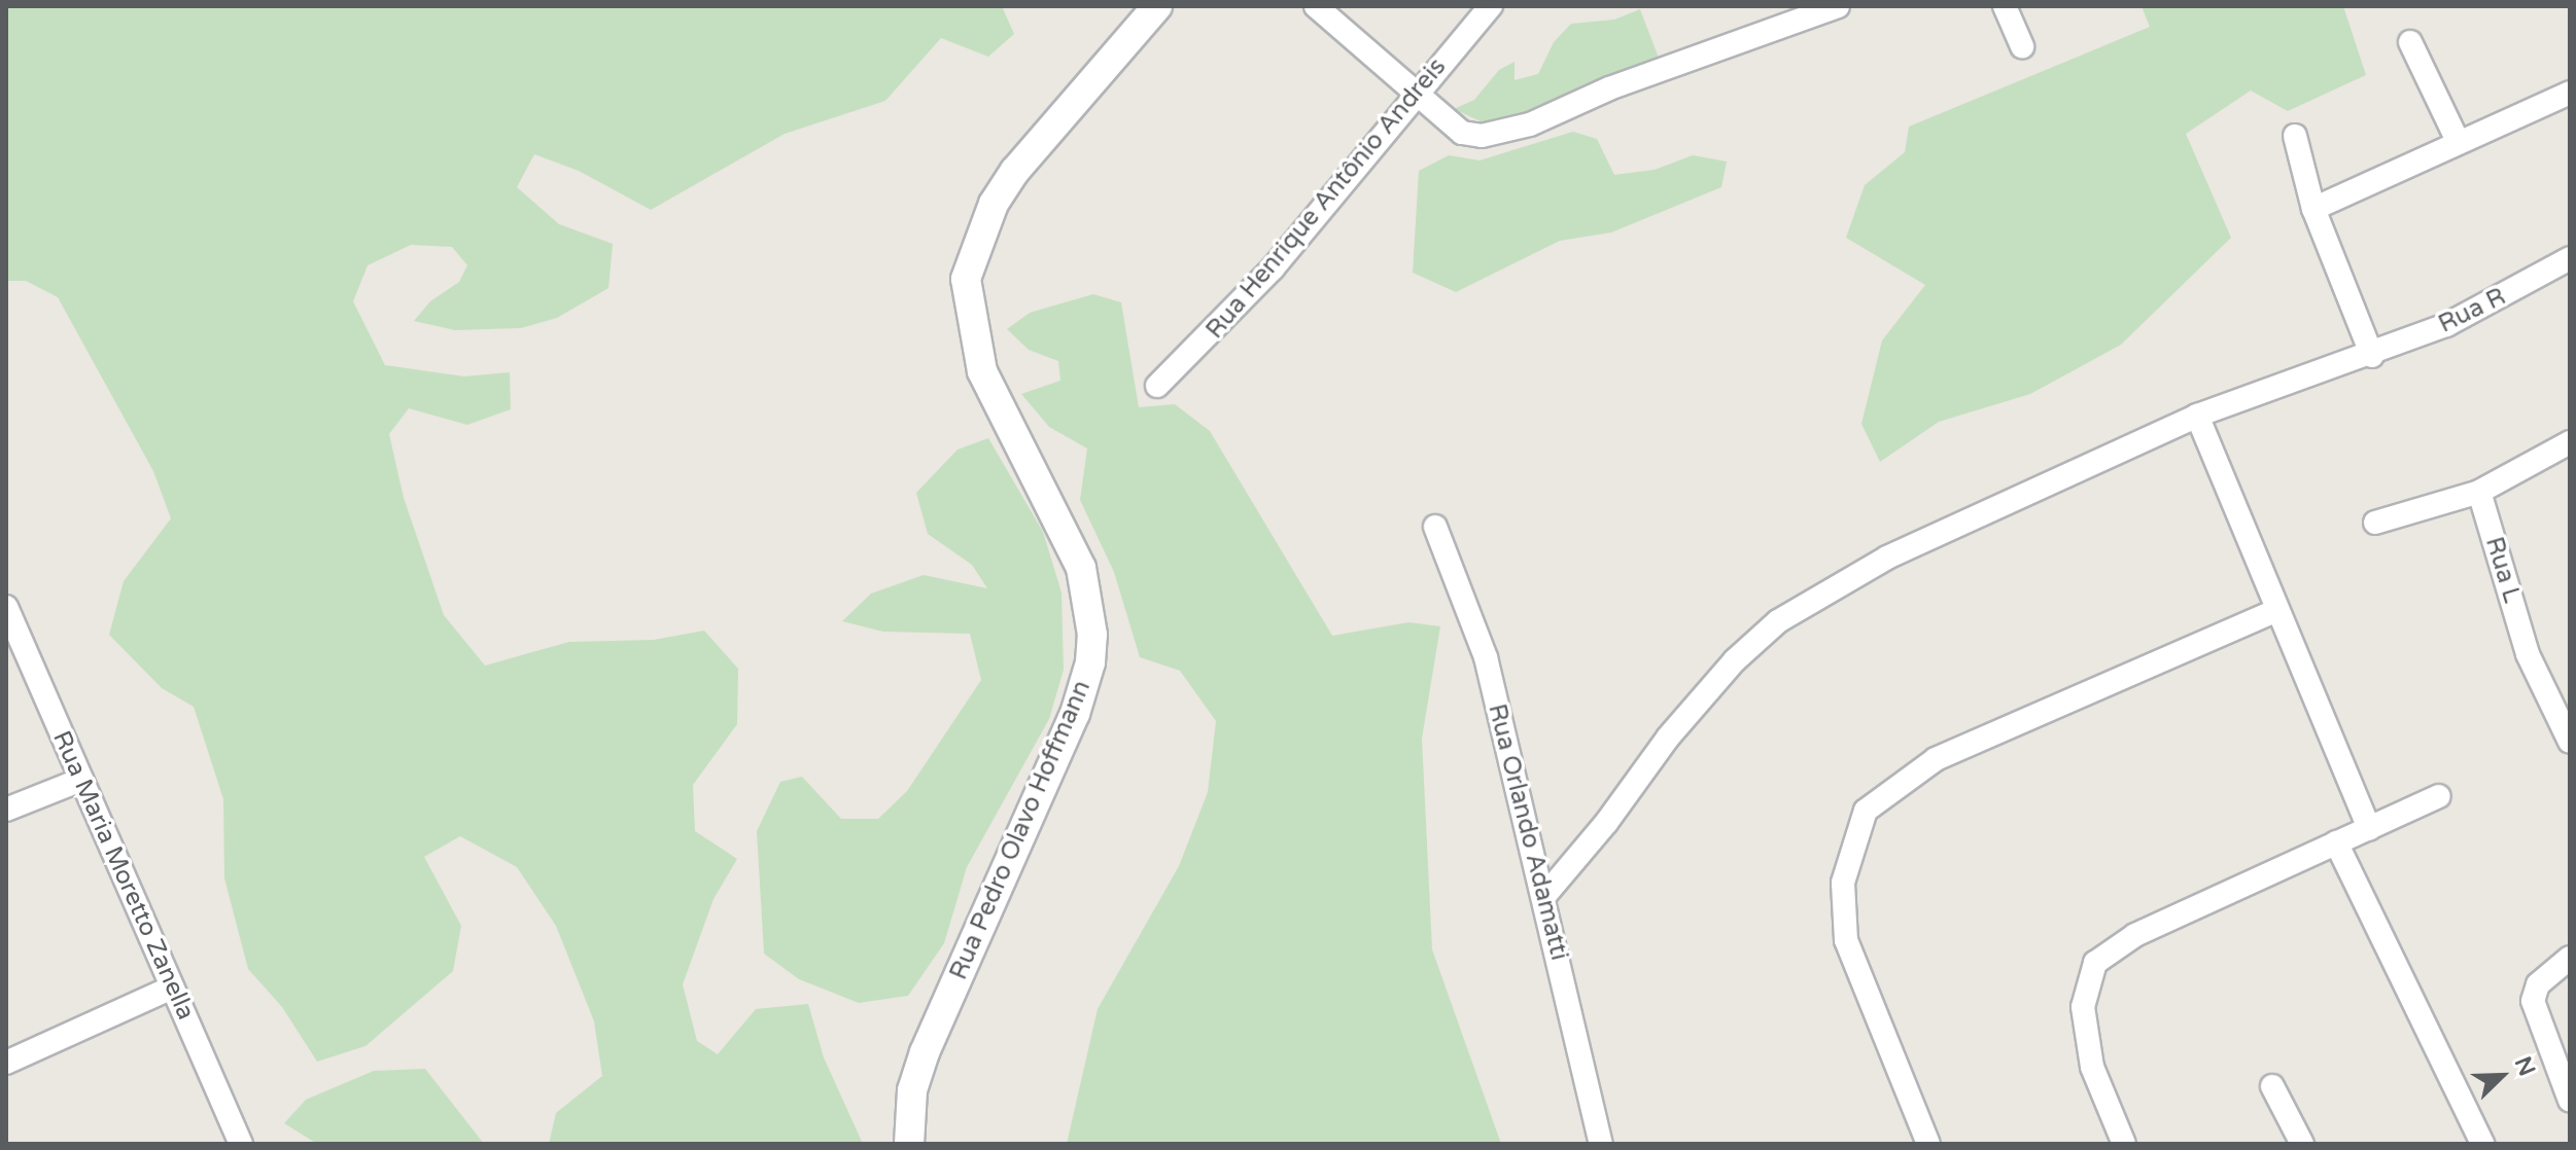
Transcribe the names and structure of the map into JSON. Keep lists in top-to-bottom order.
{
  "streets": {
    "street": [
      "Rua Henrique Antônio Andreis",
      "Rua R",
      "Rua L",
      "Rua Pedro Olavo Hoffmann",
      "Rua Orlando Adamatti",
      "Rua Maria Moretto Zanella"
    ]
  },
  "crossings": [
    ["Rua R", "Rua Orlando Adamatti"]
  ],
  "north": "top right"
}
